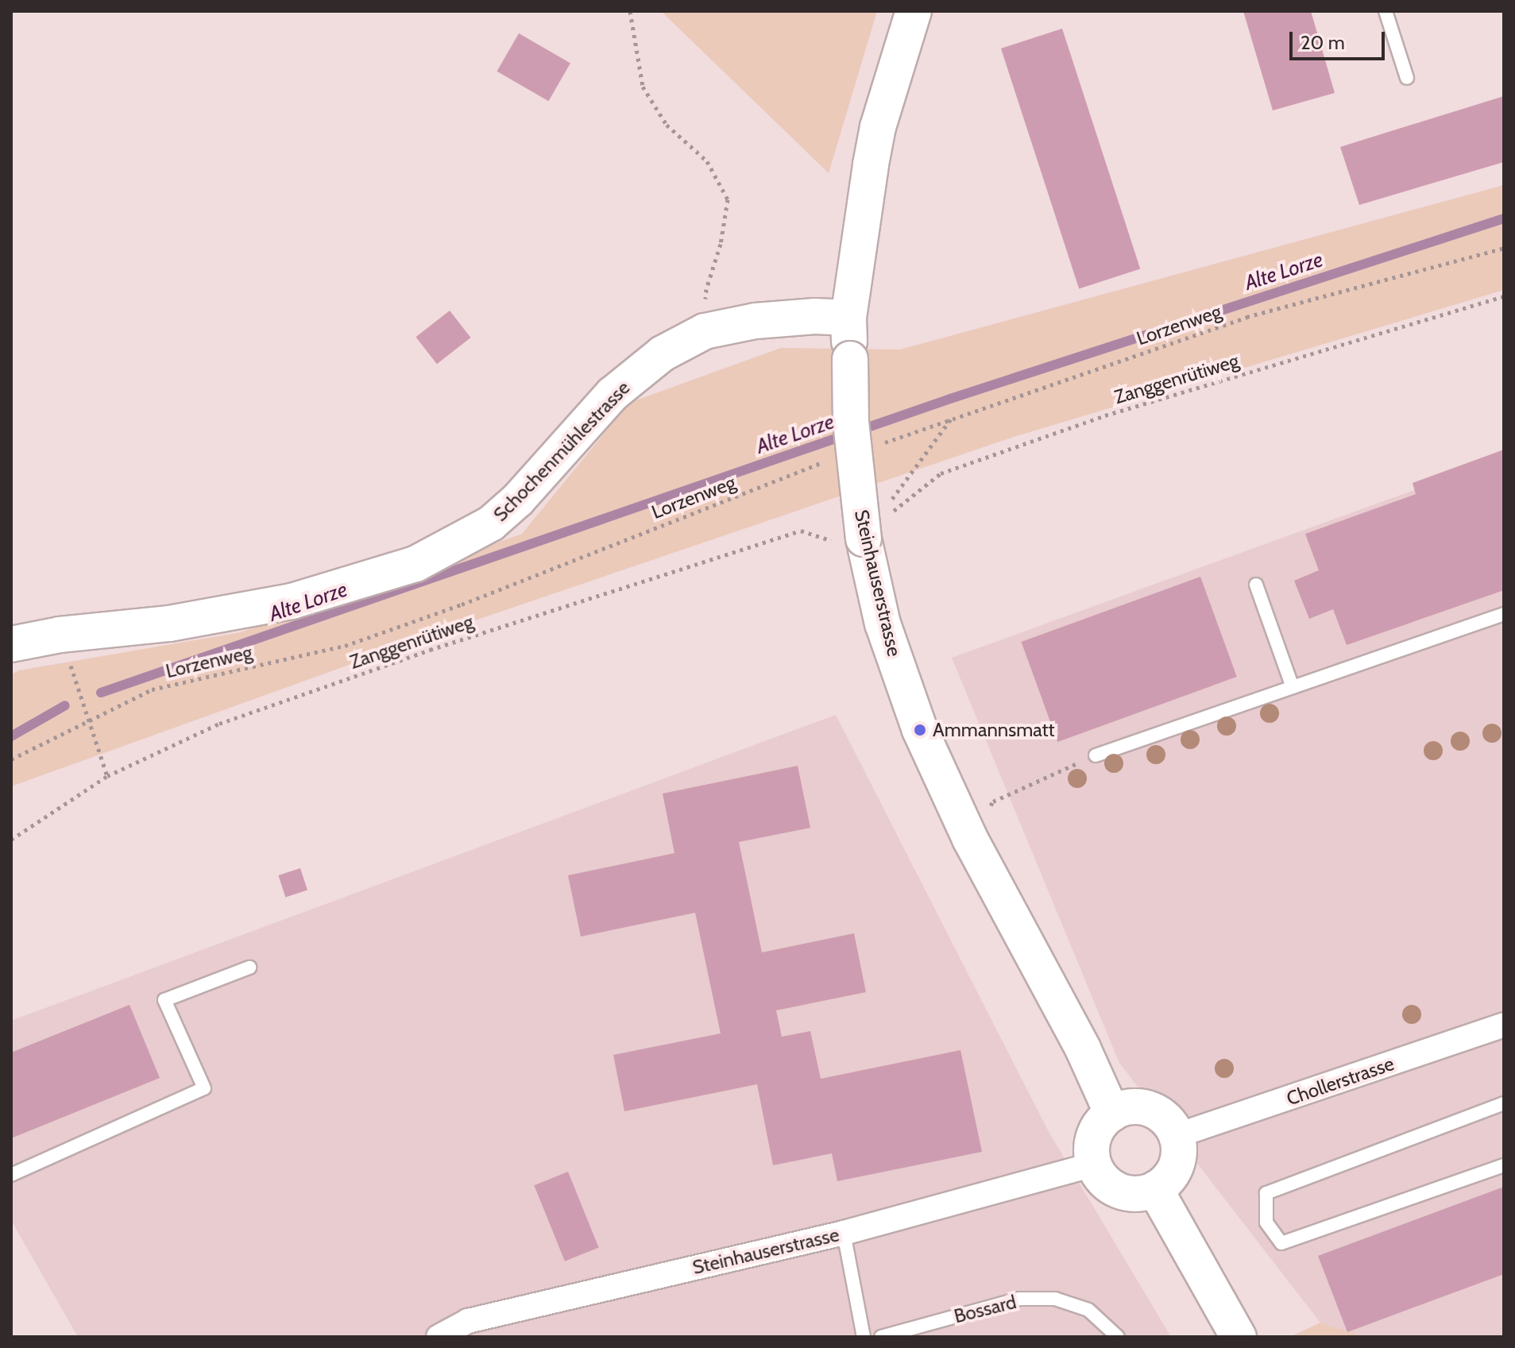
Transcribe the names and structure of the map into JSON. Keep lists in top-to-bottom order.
{
  "streets": {
    "street": ["Schochenmühlestrasse", "Steinhauserstrasse", "Chollerstrasse"],
    "lane": ["Bossard"],
    "path": ["Lorzenweg", "Zanggenrütiweg"]
  },
  "crossings": [
    ["Zanggenrütiweg", "Steinhauserstrasse"],
    ["Schochenmühlestrasse", "Steinhauserstrasse"],
    ["Steinhauserstrasse", "Chollerstrasse"]
  ],
  "water": ["Alte Lorze"],
  "places": ["Ammannsmatt"],
  "scale_bar": "20 m"
}
